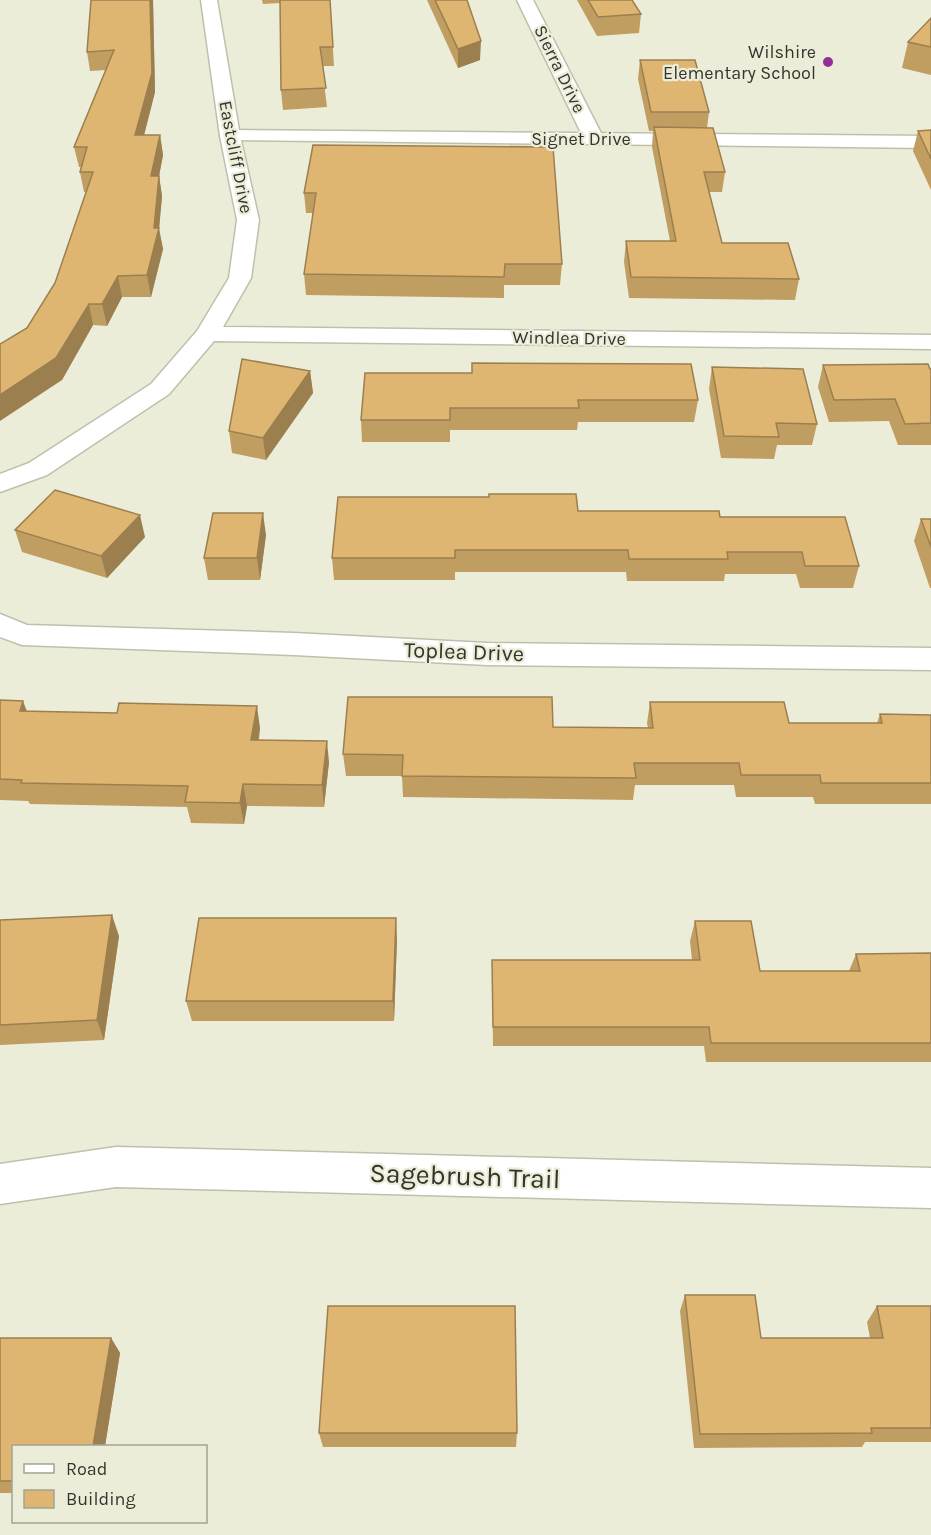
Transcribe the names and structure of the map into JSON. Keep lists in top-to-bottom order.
{
  "streets": {
    "street": [
      "Sierra Drive",
      "Signet Drive",
      "Eastcliff Drive",
      "Windlea Drive",
      "Toplea Drive",
      "Sagebrush Trail"
    ]
  },
  "crossings": [
    ["Sierra Drive", "Signet Drive"],
    ["Signet Drive", "Eastcliff Drive"],
    ["Eastcliff Drive", "Windlea Drive"]
  ],
  "places": ["Wilshire Elementary School"],
  "legend": ["Road", "Building"]
}
